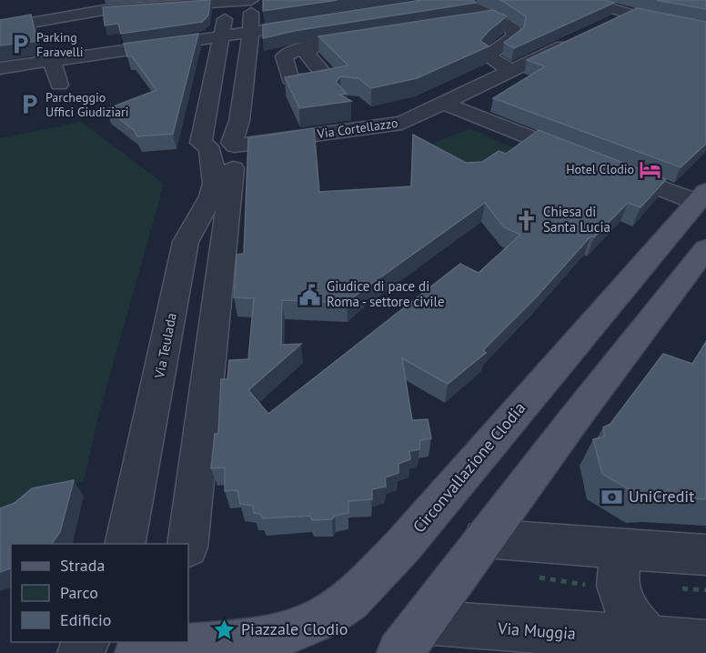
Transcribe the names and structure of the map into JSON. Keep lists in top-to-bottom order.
{
  "streets": {
    "main road": ["Circonvallazione Clodia"],
    "street": ["Via Cortellazzo", "Via Teulada", "Via Muggia"]
  },
  "crossings": [
    ["Via Cortellazzo", "Via Teulada"]
  ],
  "places": {
    "parking": ["Parking Faravelli", "Parcheggio Uffici Giudiziari"],
    "hotel": ["Hotel Clodio"],
    "church": ["Chiesa di Santa Lucia"],
    "public building": ["Giudice di pace di Roma - settore civile"],
    "bank": ["UniCredit"],
    "place": ["Piazzale Clodio"]
  },
  "legend": ["Strada", "Parco", "Edificio"]
}
